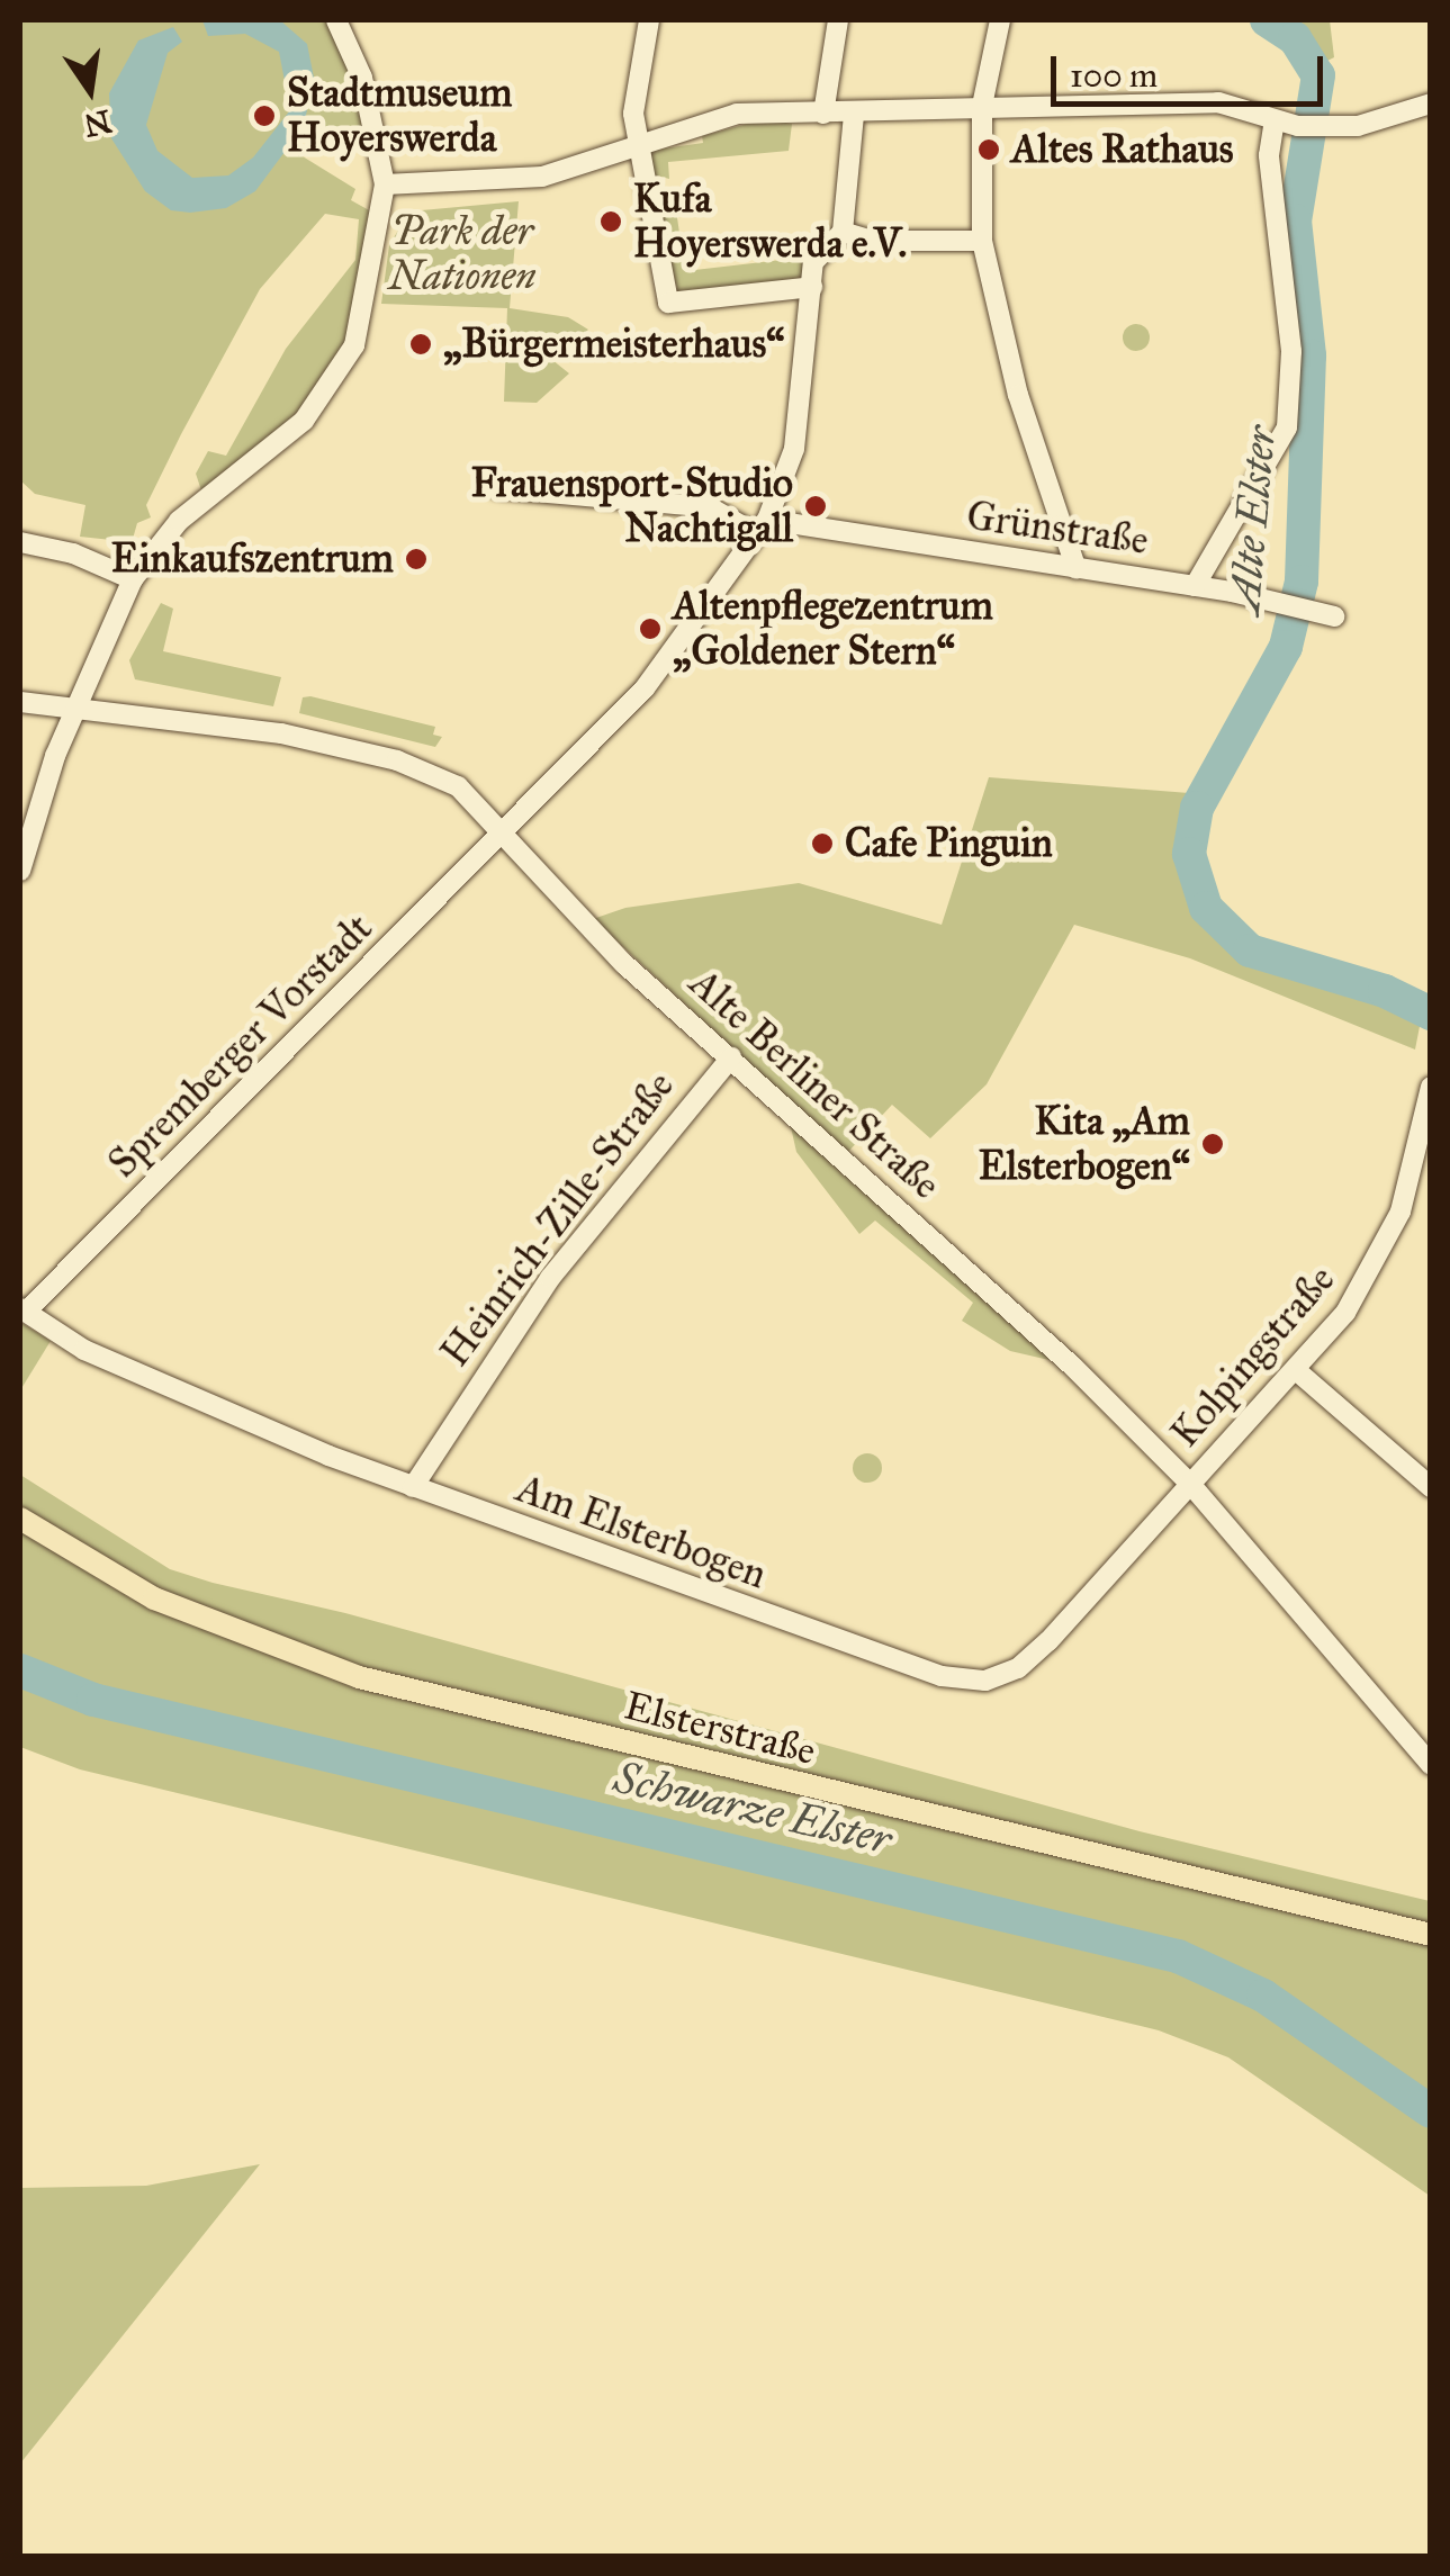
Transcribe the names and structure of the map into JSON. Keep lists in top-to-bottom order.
{
  "streets": {
    "main road": ["Elsterstraße"],
    "street": [
      "Grünstraße",
      "Spremberger Vorstadt",
      "Alte Berliner Straße",
      "Heinrich-Zille-Straße",
      "Kolpingstraße",
      "Am Elsterbogen"
    ]
  },
  "crossings": [
    ["Grünstraße", "Spremberger Vorstadt"],
    ["Spremberger Vorstadt", "Alte Berliner Straße"],
    ["Spremberger Vorstadt", "Am Elsterbogen"],
    ["Alte Berliner Straße", "Heinrich-Zille-Straße"],
    ["Alte Berliner Straße", "Kolpingstraße"],
    ["Alte Berliner Straße", "Am Elsterbogen"],
    ["Heinrich-Zille-Straße", "Am Elsterbogen"],
    ["Kolpingstraße", "Am Elsterbogen"]
  ],
  "water": ["Alte Elster", "Schwarze Elster"],
  "parks": ["Park der Nationen"],
  "places": [
    "Stadtmuseum Hoyerswerda",
    "Altes Rathaus",
    "Kufa Hoyerswerda e.V.",
    "„Bürgermeisterhaus“",
    "Frauensport-Studio Nachtigall",
    "Einkaufszentrum",
    "Altenpflegezentrum „Goldener Stern“",
    "Cafe Pinguin",
    "Kita „Am Elsterbogen“"
  ],
  "scale_bar": "100 m",
  "north": "bottom"
}
